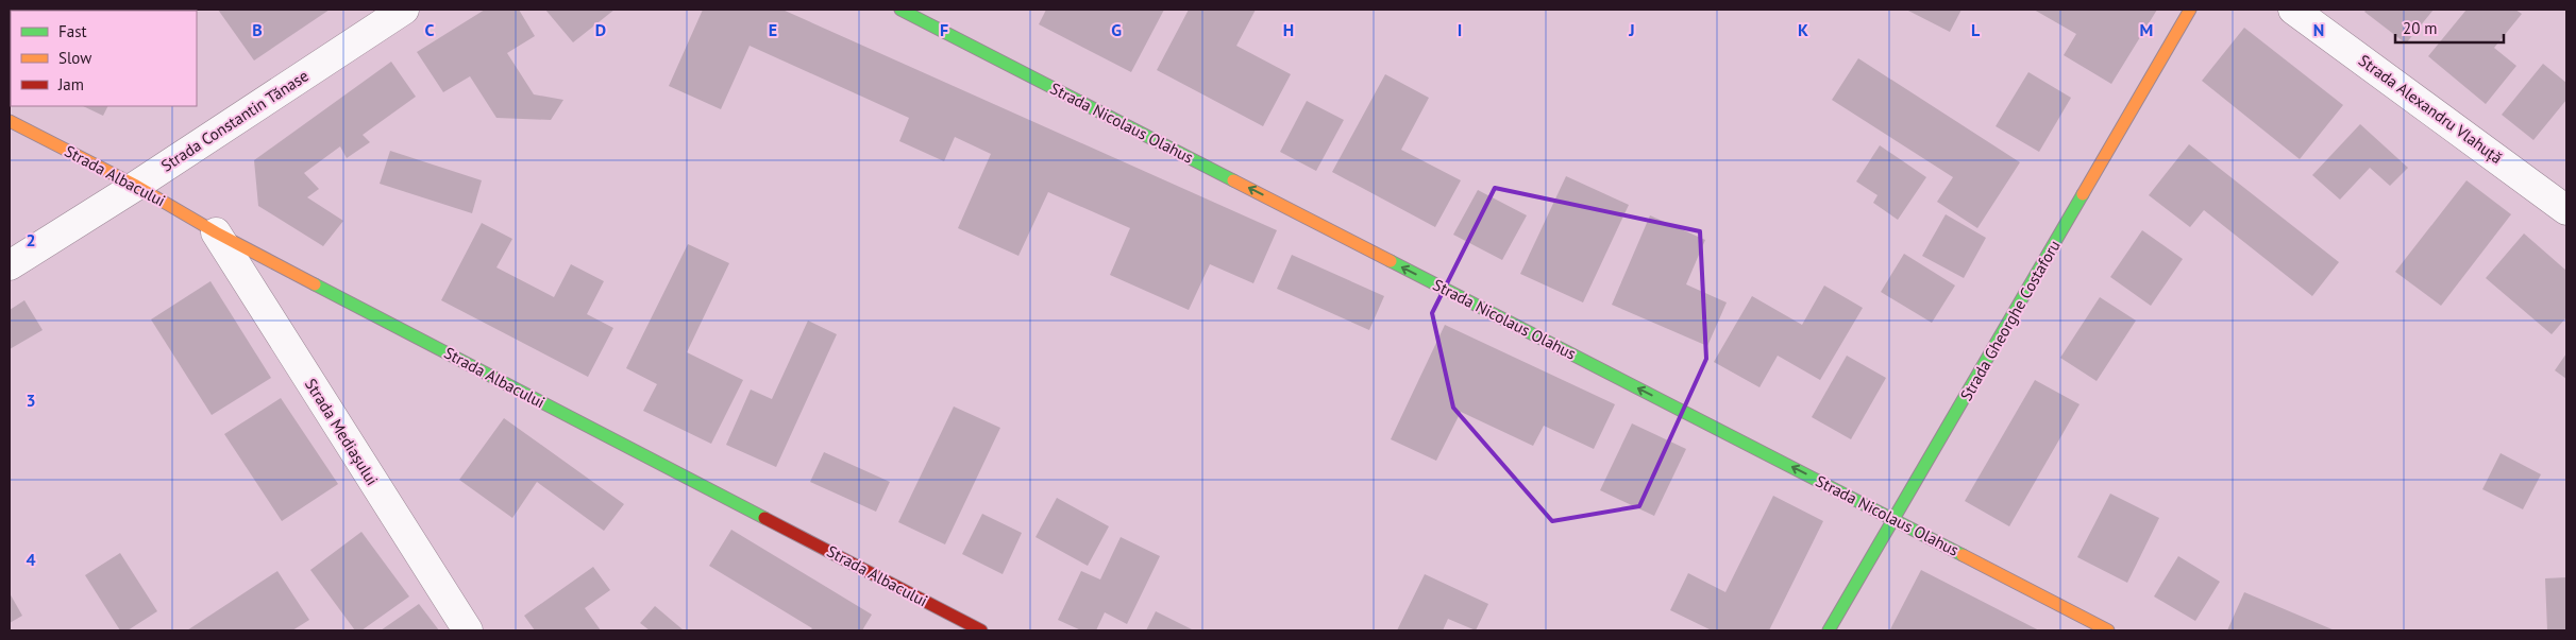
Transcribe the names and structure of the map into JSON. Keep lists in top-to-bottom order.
{
  "streets": {
    "street": [
      "Strada Alexandru Vlahuță",
      "Strada Constantin Tănase",
      "Strada Nicolaus Olahus",
      "Strada Albacului",
      "Strada Gheorghe Costaforu",
      "Strada Mediașului"
    ]
  },
  "crossings": [
    ["Strada Constantin Tănase", "Strada Albacului"],
    ["Strada Nicolaus Olahus", "Strada Gheorghe Costaforu"],
    ["Strada Albacului", "Strada Mediașului"]
  ],
  "one_way": ["Strada Nicolaus Olahus"],
  "legend": ["Fast", "Slow", "Jam"],
  "scale_bar": "20 m",
  "grid": {
    "columns": [
      "B",
      "C",
      "D",
      "E",
      "F",
      "G",
      "H",
      "I",
      "J",
      "K",
      "L",
      "M",
      "N"
    ],
    "rows": ["2", "3", "4"]
  }
}
